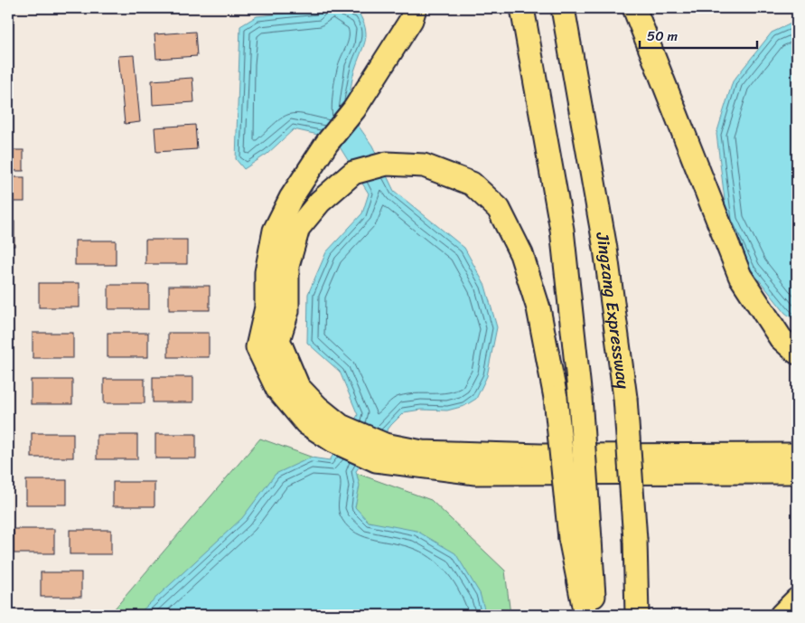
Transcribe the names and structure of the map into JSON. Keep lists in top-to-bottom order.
{
  "streets": {
    "highway": ["Jingzang Expressway"]
  },
  "scale_bar": "50 m"
}
